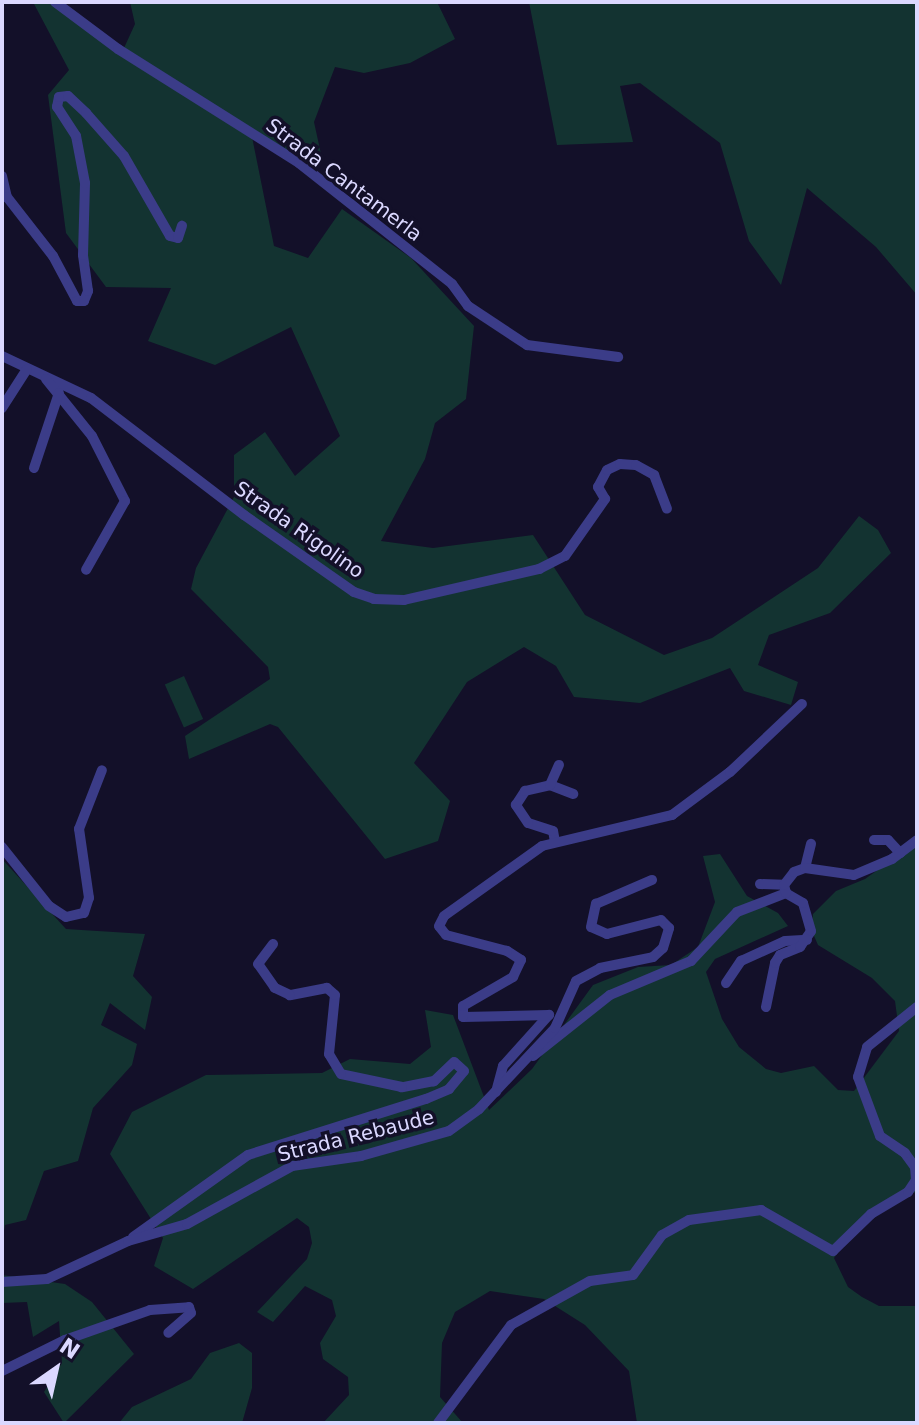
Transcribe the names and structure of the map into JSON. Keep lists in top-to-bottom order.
{
  "streets": {
    "street": ["Strada Cantamerla", "Strada Rigolino", "Strada Rebaude"]
  },
  "north": "top right"
}
